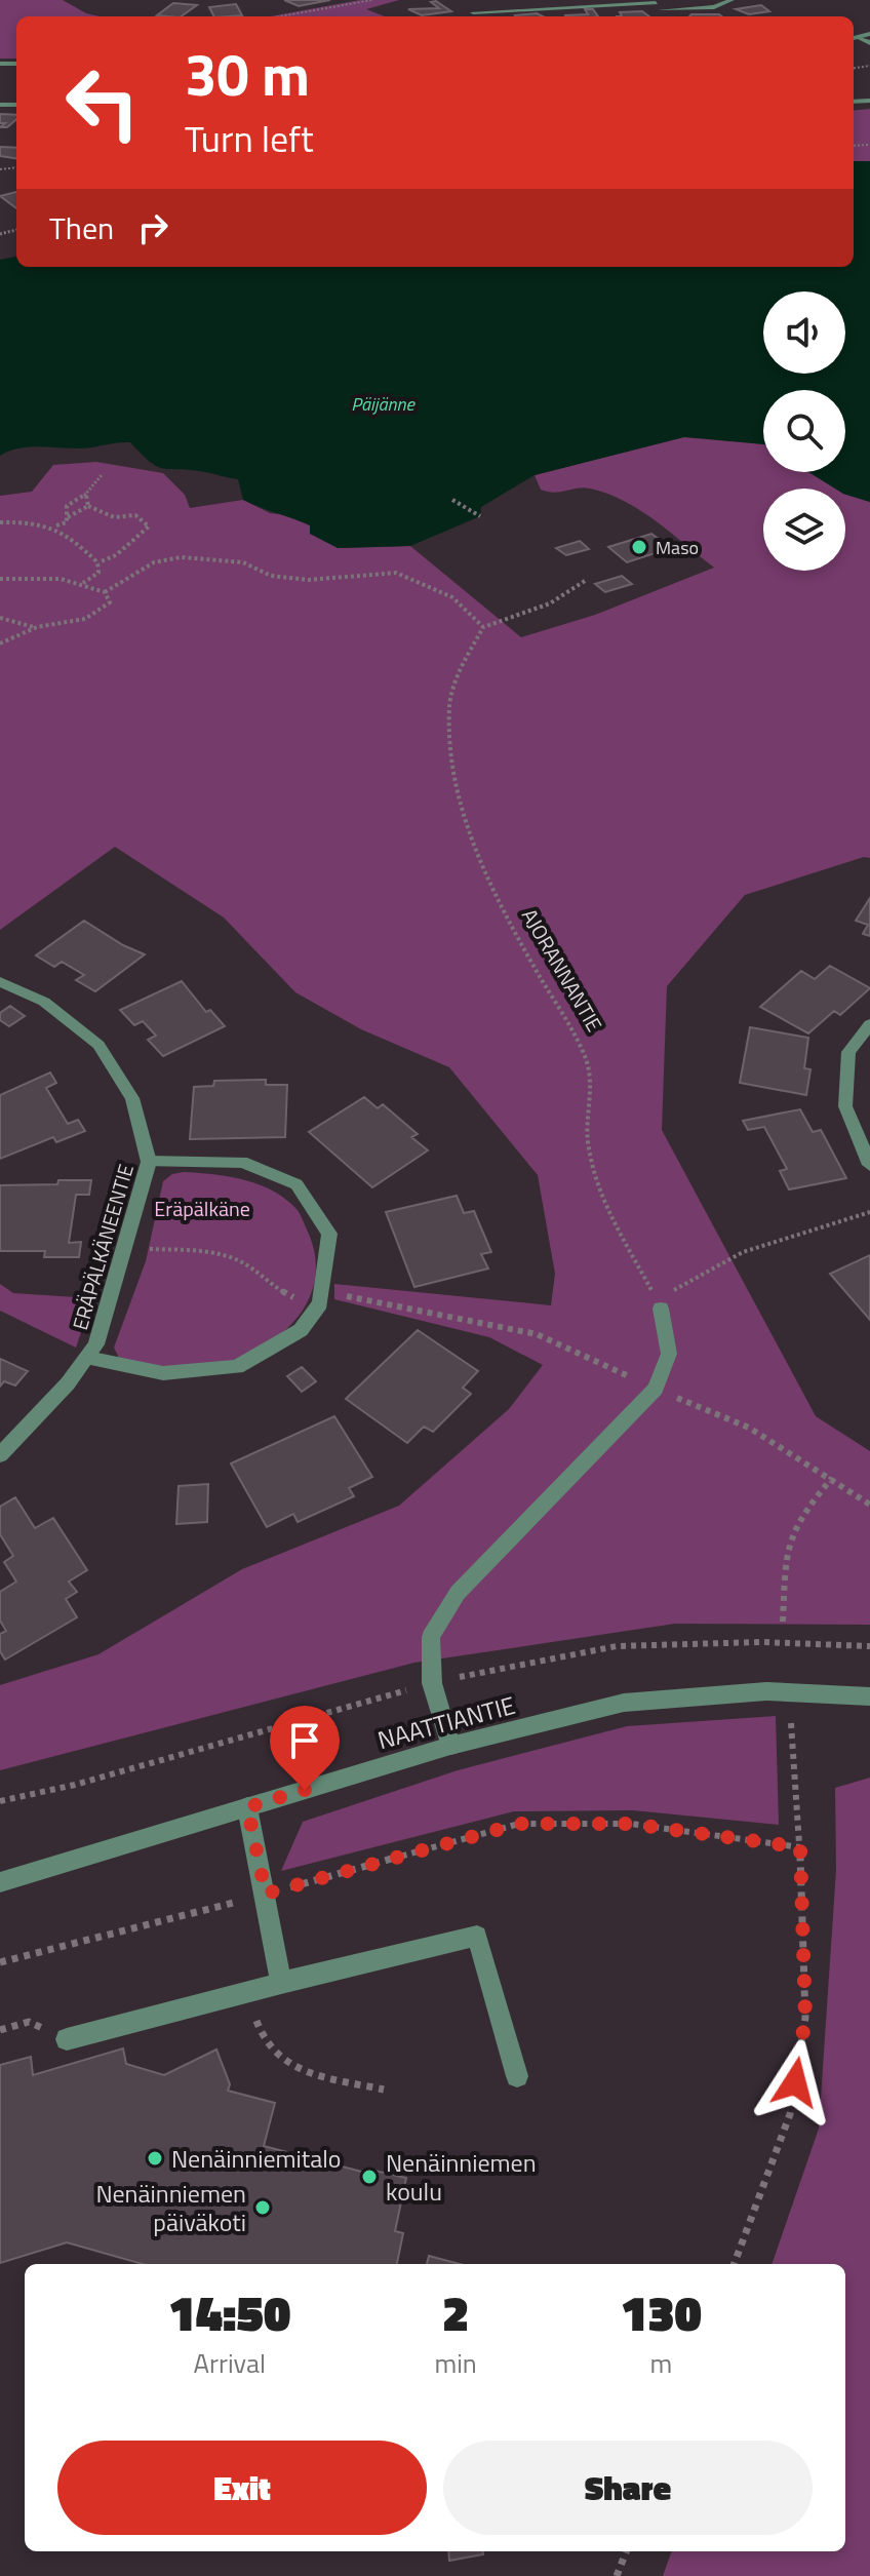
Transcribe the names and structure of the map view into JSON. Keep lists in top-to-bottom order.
{
  "streets": {
    "street": ["ERÄPÄLKÄNEENTIE", "NAATTIANTIE"],
    "path": ["AJORANNANTIE"]
  },
  "water": ["Päijänne"],
  "parks": ["Eräpälkäne"],
  "places": [
    "Maso",
    "Nenäinniemitalo",
    "Nenäinniemen koulu",
    "Nenäinniemen päiväkoti"
  ],
  "page": {
    "turn": ["30 m", "Turn left"],
    "then": "Then",
    "eta": [
      "14:50",
      "Arrival",
      "2",
      "min",
      "130",
      "m"
    ],
    "buttons": ["Exit", "Share"]
  }
}
